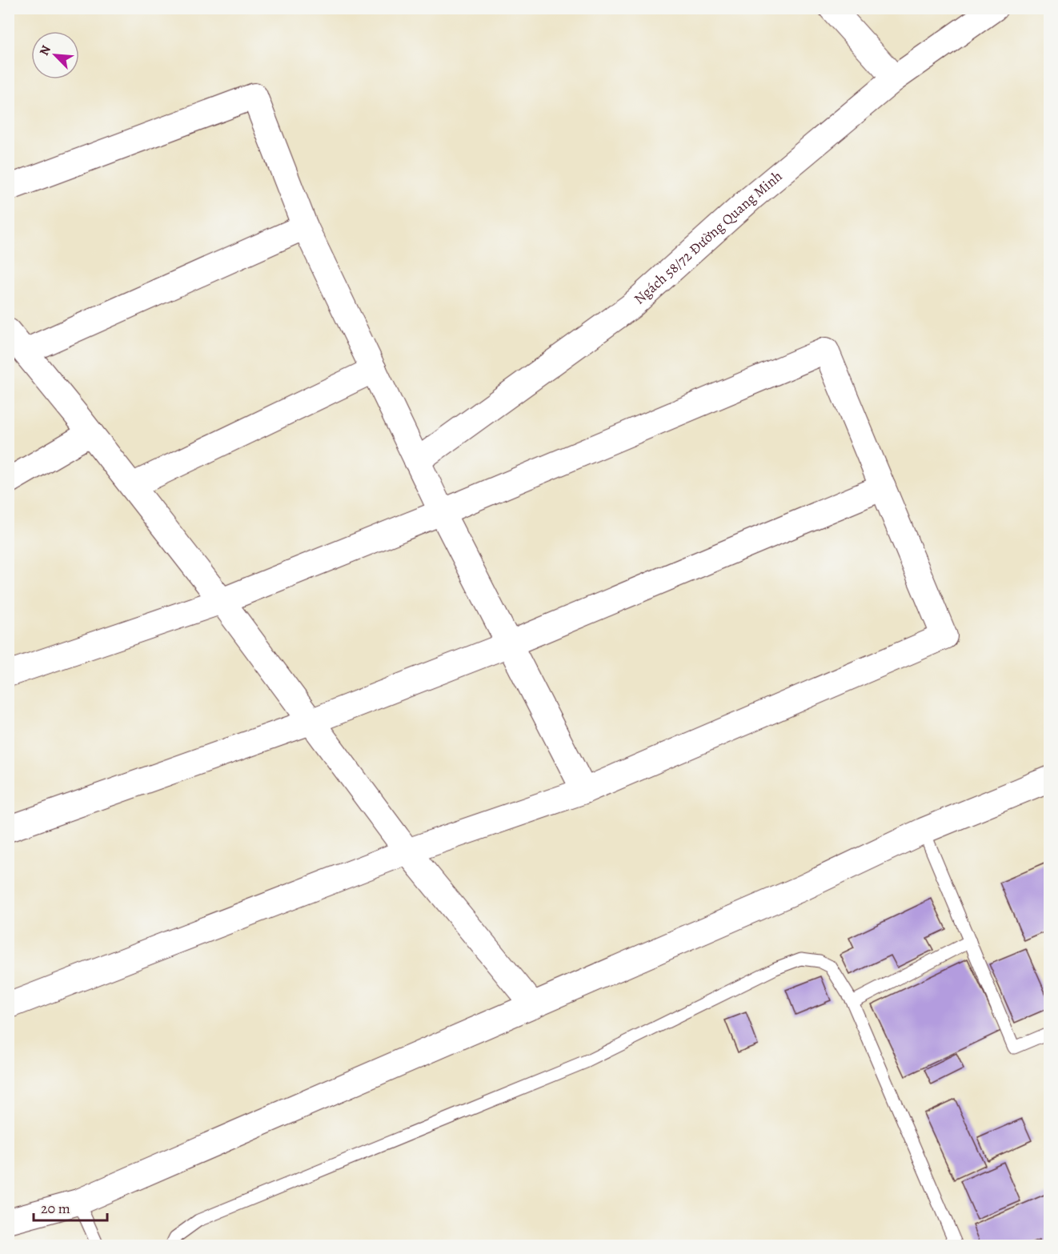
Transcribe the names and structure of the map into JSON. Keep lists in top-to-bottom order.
{
  "streets": {
    "street": ["Ngách 58/72 Đường Quang Minh"]
  },
  "scale_bar": "20 m",
  "north": "top left"
}
